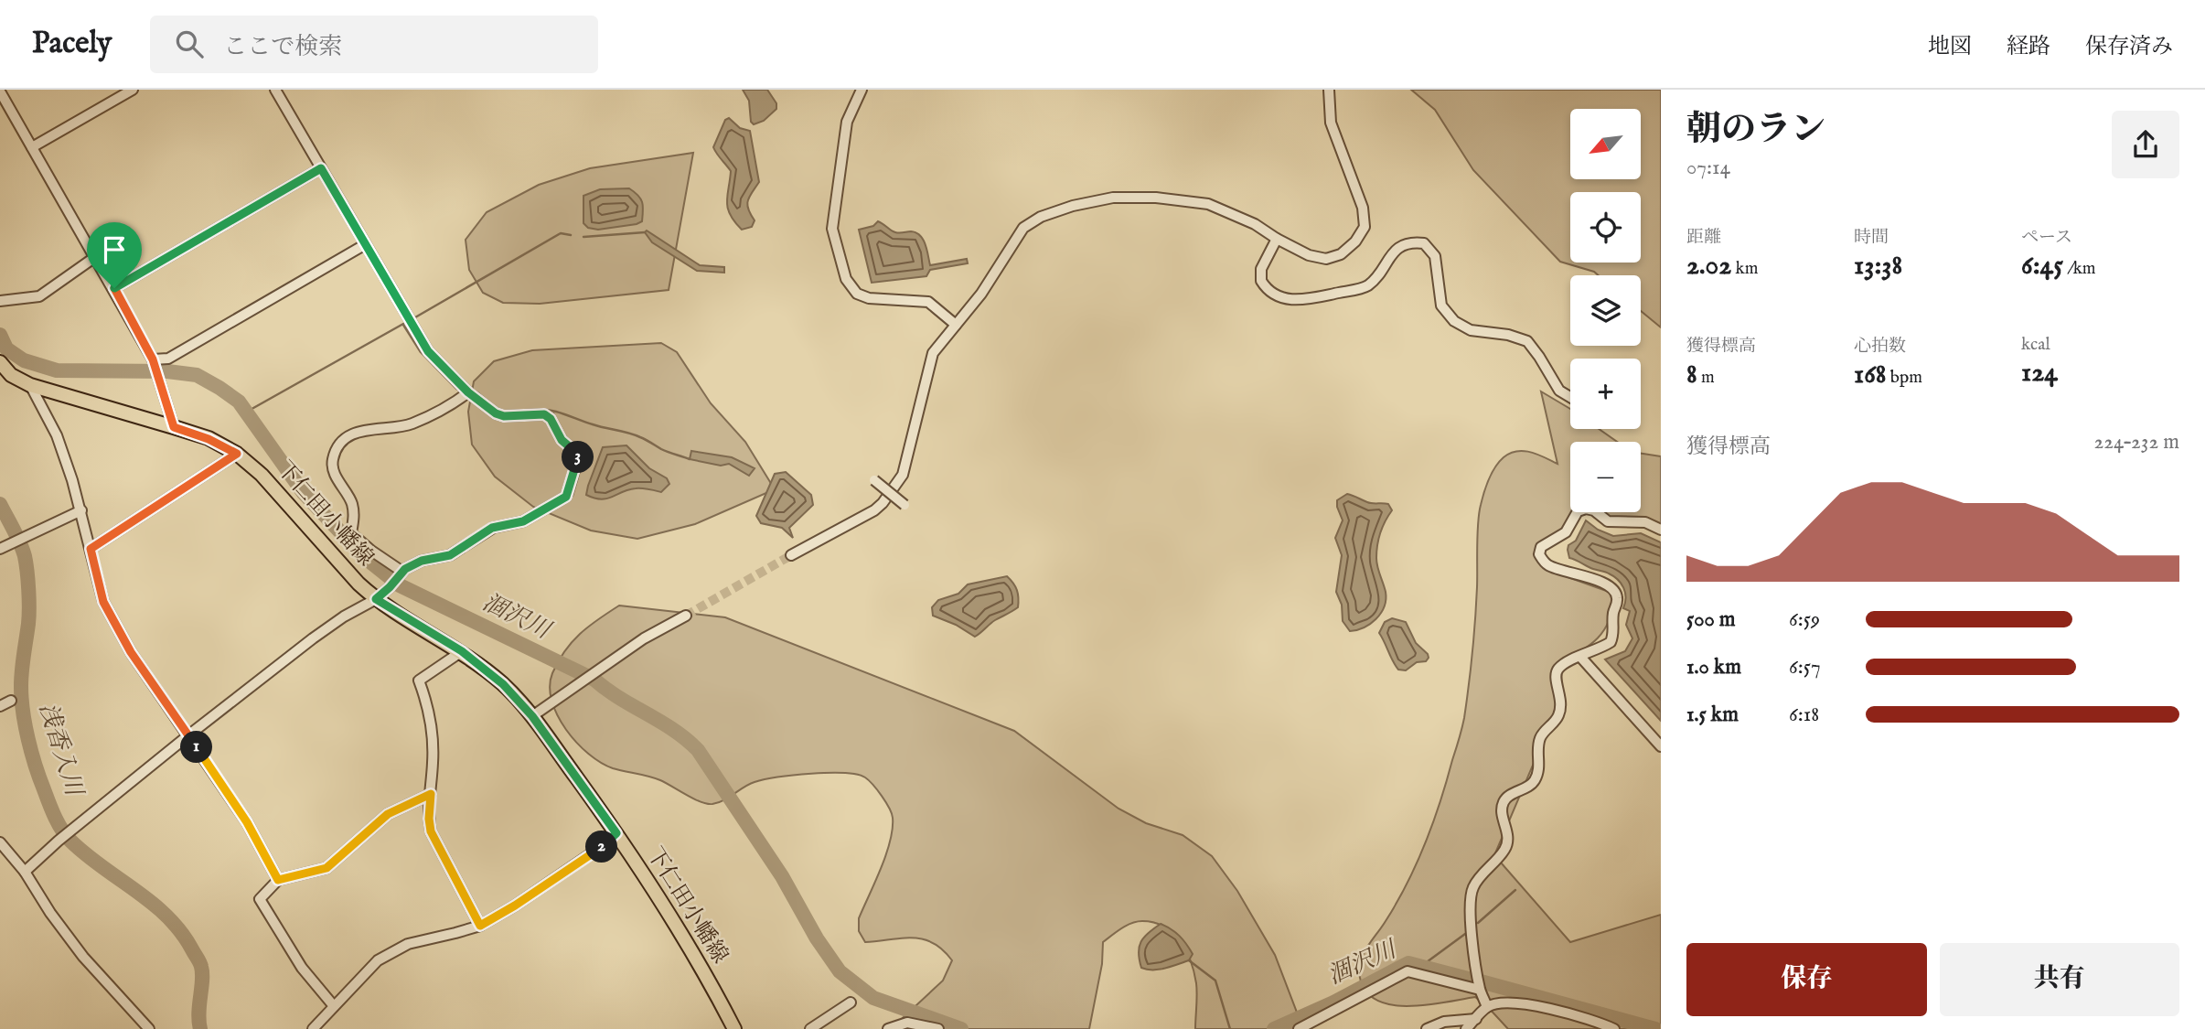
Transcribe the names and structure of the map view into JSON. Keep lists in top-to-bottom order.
{
  "streets": {
    "main road": ["下仁田小幡線"]
  },
  "water": ["涸沢川", "浅香入川"],
  "north": "bottom left",
  "page": {
    "header": "Pacely",
    "search": "ここで検索",
    "nav": ["地図", "経路", "保存済み"],
    "heading": ["朝のラン", "07:14"],
    "map_buttons": ["+", "−"],
    "stats": [
      ["距離", "2.02 km"],
      ["時間", "13:38"],
      ["ペース", "6:45 /km"],
      ["獲得標高", "8 m"],
      ["心拍数", "168 bpm"],
      ["kcal", "124"]
    ],
    "chart": ["獲得標高", "224–232 m"],
    "pins": ["3", "1", "2"],
    "list": [
      {
        "name": "500 m",
        "note": "6:59"
      },
      {
        "name": "1.0 km",
        "note": "6:57"
      },
      {
        "name": "1.5 km",
        "note": "6:18"
      }
    ],
    "buttons": ["保存", "共有"]
  }
}
